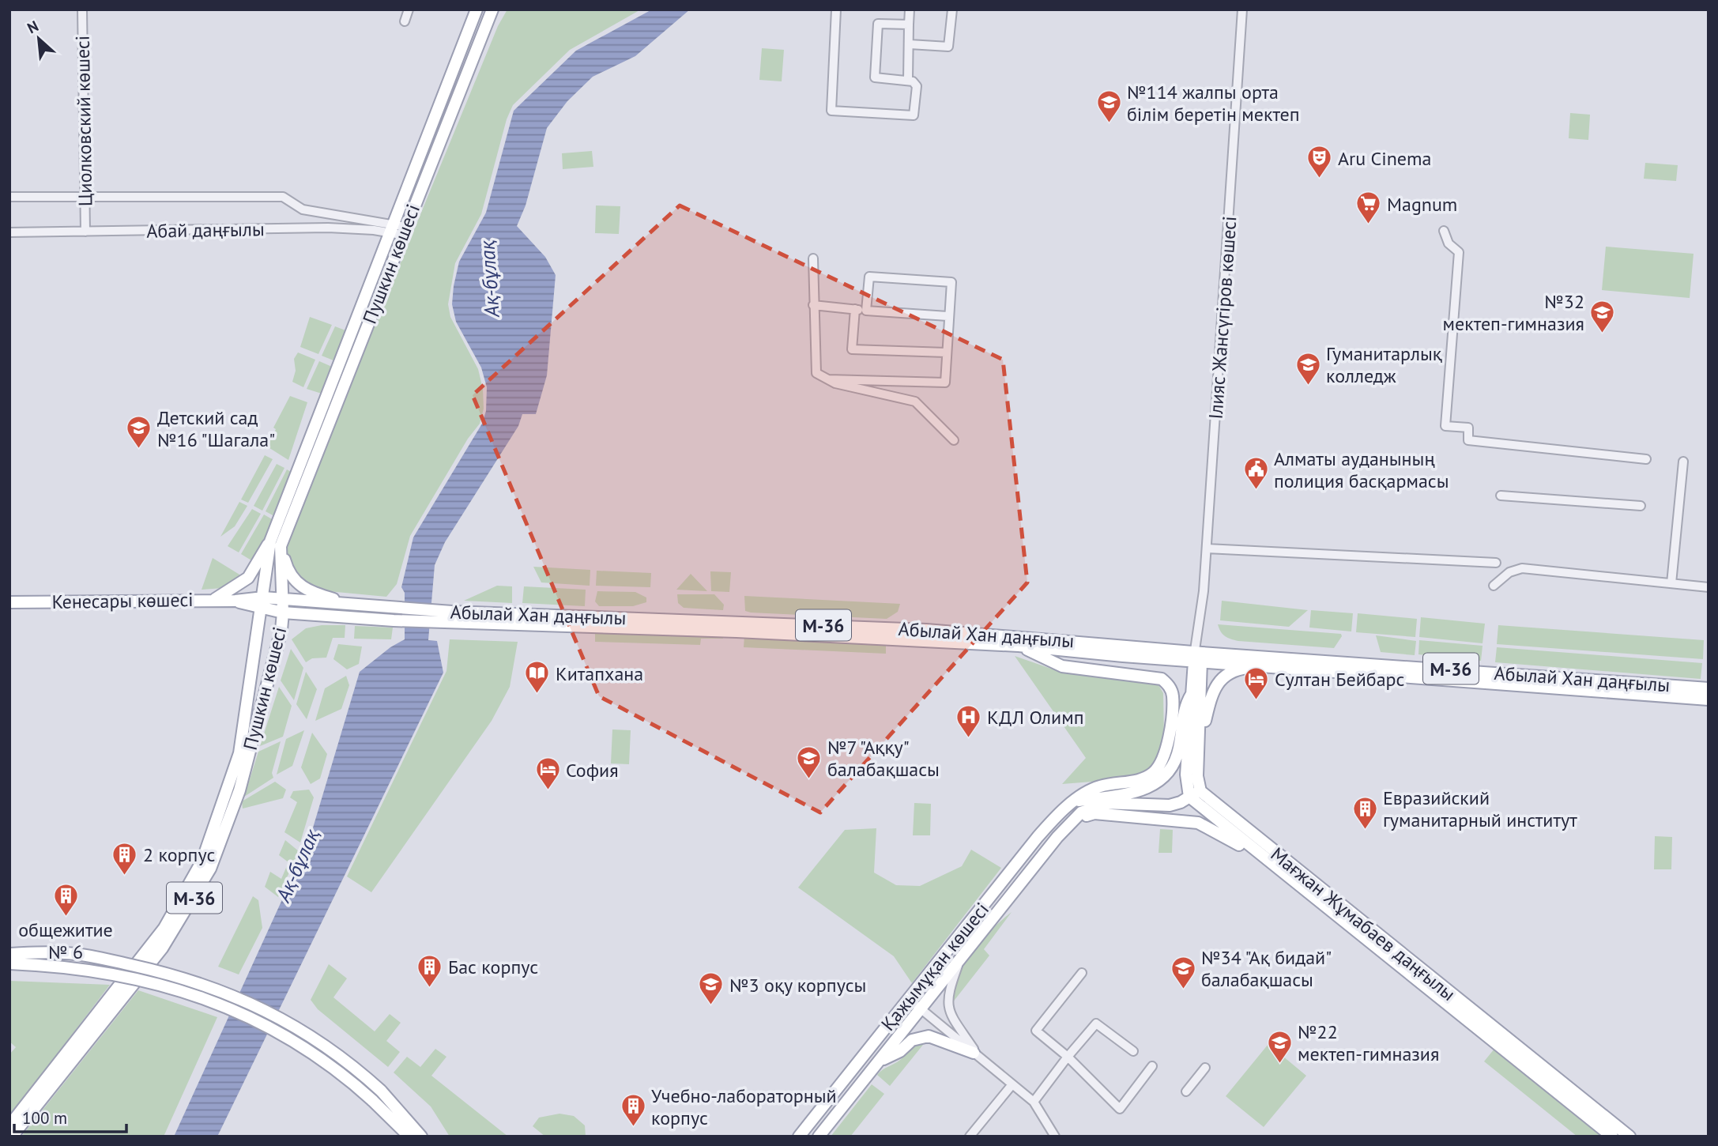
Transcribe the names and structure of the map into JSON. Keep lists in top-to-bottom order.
{
  "streets": {
    "main road": [
      "Пушкин көшесі",
      "Кенесары көшесі",
      "Абылай Хан даңғылы",
      "M-36",
      "Мағжан Жұмабаев даңғылы",
      "Қажымұқан көшесі"
    ],
    "street": ["Циолковский көшесі", "Абай даңғылы", "Ілияс Жансүгіров көшесі"]
  },
  "crossings": [
    ["Циолковский көшесі", "Абай даңғылы"],
    ["Абай даңғылы", "Пушкин көшесі"],
    ["Пушкин көшесі", "Кенесары көшесі"],
    ["Пушкин көшесі", "Абылай Хан даңғылы"],
    ["Ілияс Жансүгіров көшесі", "Абылай Хан даңғылы"],
    ["Кенесары көшесі", "Абылай Хан даңғылы"],
    ["Абылай Хан даңғылы", "Қажымұқан көшесі"]
  ],
  "water": ["Ақ-бұлақ"],
  "places": {
    "school or university": [
      "№114 жалпы орта білім беретін мектеп",
      "№32 мектеп-гимназия",
      "Гуманитарлық колледж",
      "Детский сад №16 \"Шагала\"",
      "№7 \"Аққу\" балабақшасы",
      "№34 \"Ақ бидай\" балабақшасы",
      "№3 оқу корпусы",
      "№22 мектеп-гимназия"
    ],
    "theatre": ["Aru Cinema"],
    "supermarket": ["Magnum"],
    "public building": ["Алматы ауданының полиция басқармасы"],
    "library": ["Китапхана"],
    "hotel": ["Султан Бейбарс", "София"],
    "hospital": ["КДЛ Олимп"],
    "building": [
      "Евразийский гуманитарный институт",
      "2 корпус",
      "общежитие № 6",
      "Бас корпус",
      "Учебно-лабораторный корпус"
    ]
  },
  "scale_bar": "100 m",
  "north": "top left"
}
